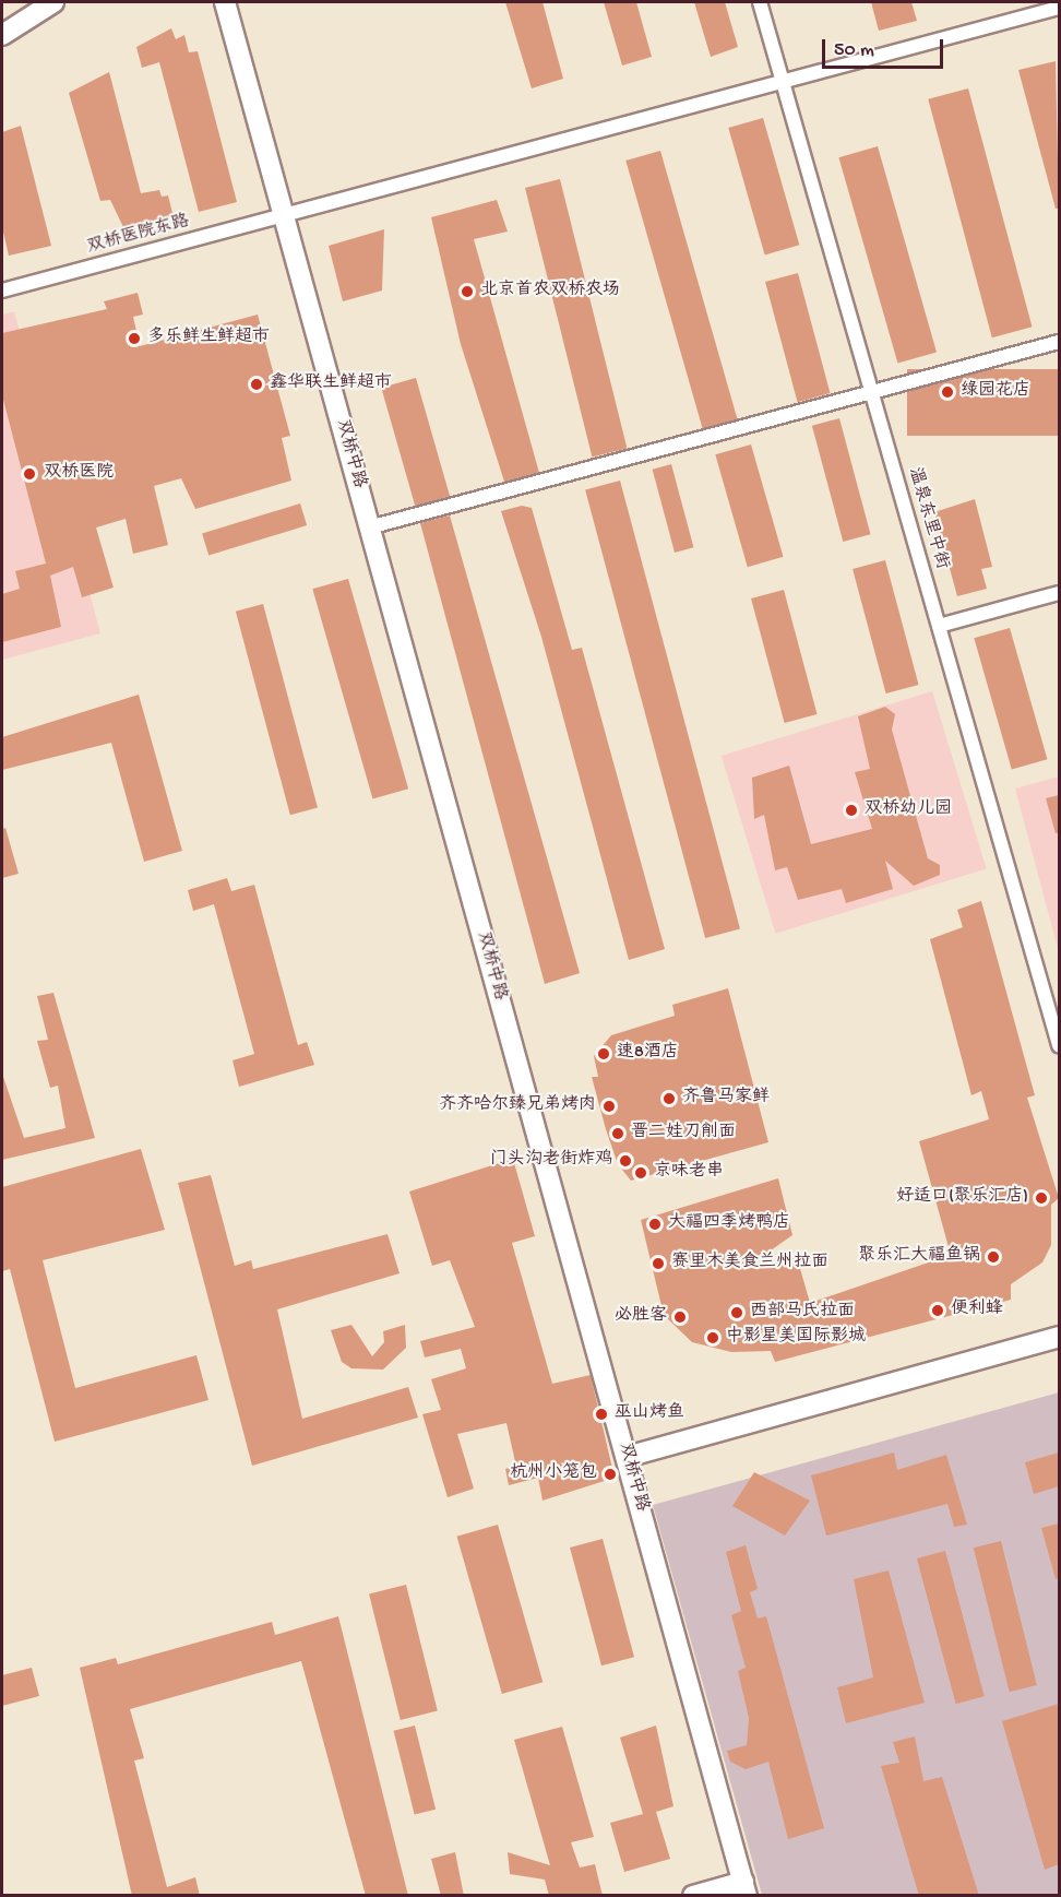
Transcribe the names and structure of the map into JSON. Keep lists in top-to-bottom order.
{
  "streets": {
    "street": ["双桥医院东路", "双桥中路", "温泉东里中街"]
  },
  "crossings": [
    ["双桥医院东路", "双桥中路"],
    ["双桥医院东路", "温泉东里中街"]
  ],
  "places": [
    "北京首农双桥农场",
    "多乐鲜生鲜超市",
    "鑫华联生鲜超市",
    "绿园花店",
    "双桥医院",
    "双桥幼儿园",
    "速8酒店",
    "齐鲁马家鲜",
    "齐齐哈尔臻兄弟烤肉",
    "晋二娃刀削面",
    "门头沟老街炸鸡",
    "京味老串",
    "好适口(聚乐汇店)",
    "大福四季烤鸭店",
    "聚乐汇大福鱼锅",
    "赛里木美食兰州拉面",
    "便利蜂",
    "西部马氏拉面",
    "必胜客",
    "中影星美国际影城",
    "巫山烤鱼",
    "杭州小笼包"
  ],
  "scale_bar": "50 m"
}
